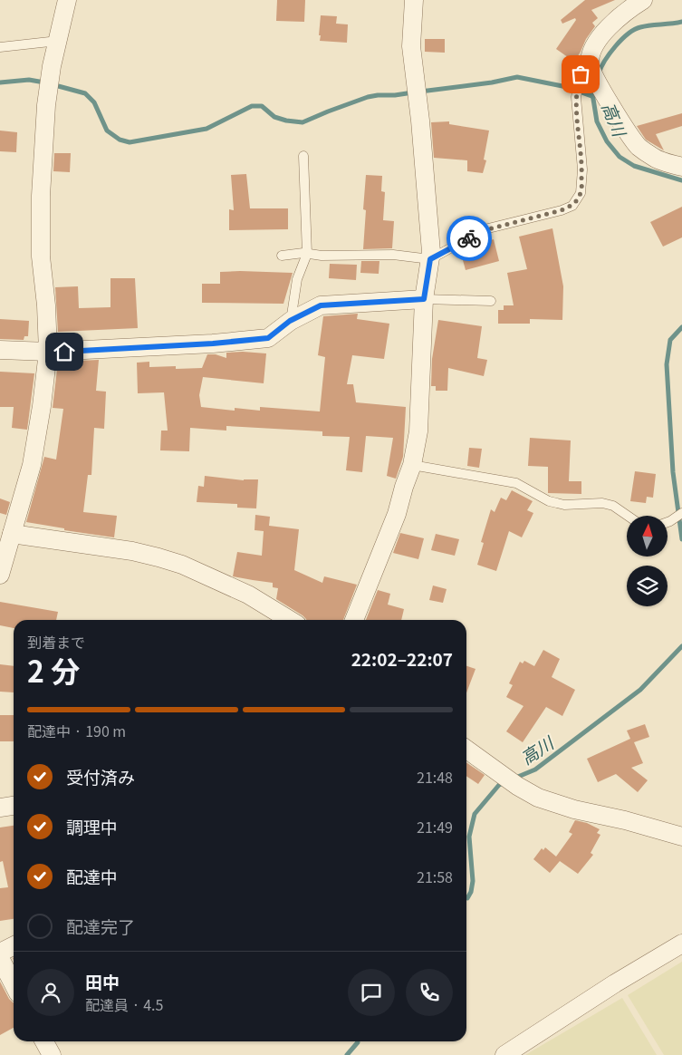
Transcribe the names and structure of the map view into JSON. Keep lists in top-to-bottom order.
{
  "water": ["高川"],
  "north": "top",
  "page": {
    "heading": ["2 分", "到着まで", "22:02–22:07"],
    "panel": ["田中", "配達員 · 4.5"],
    "bar": "配達中 · 190 m",
    "list": [
      ["受付済み", "21:48"],
      ["調理中", "21:49"],
      ["配達中", "21:58"],
      "配達完了"
    ]
  }
}
